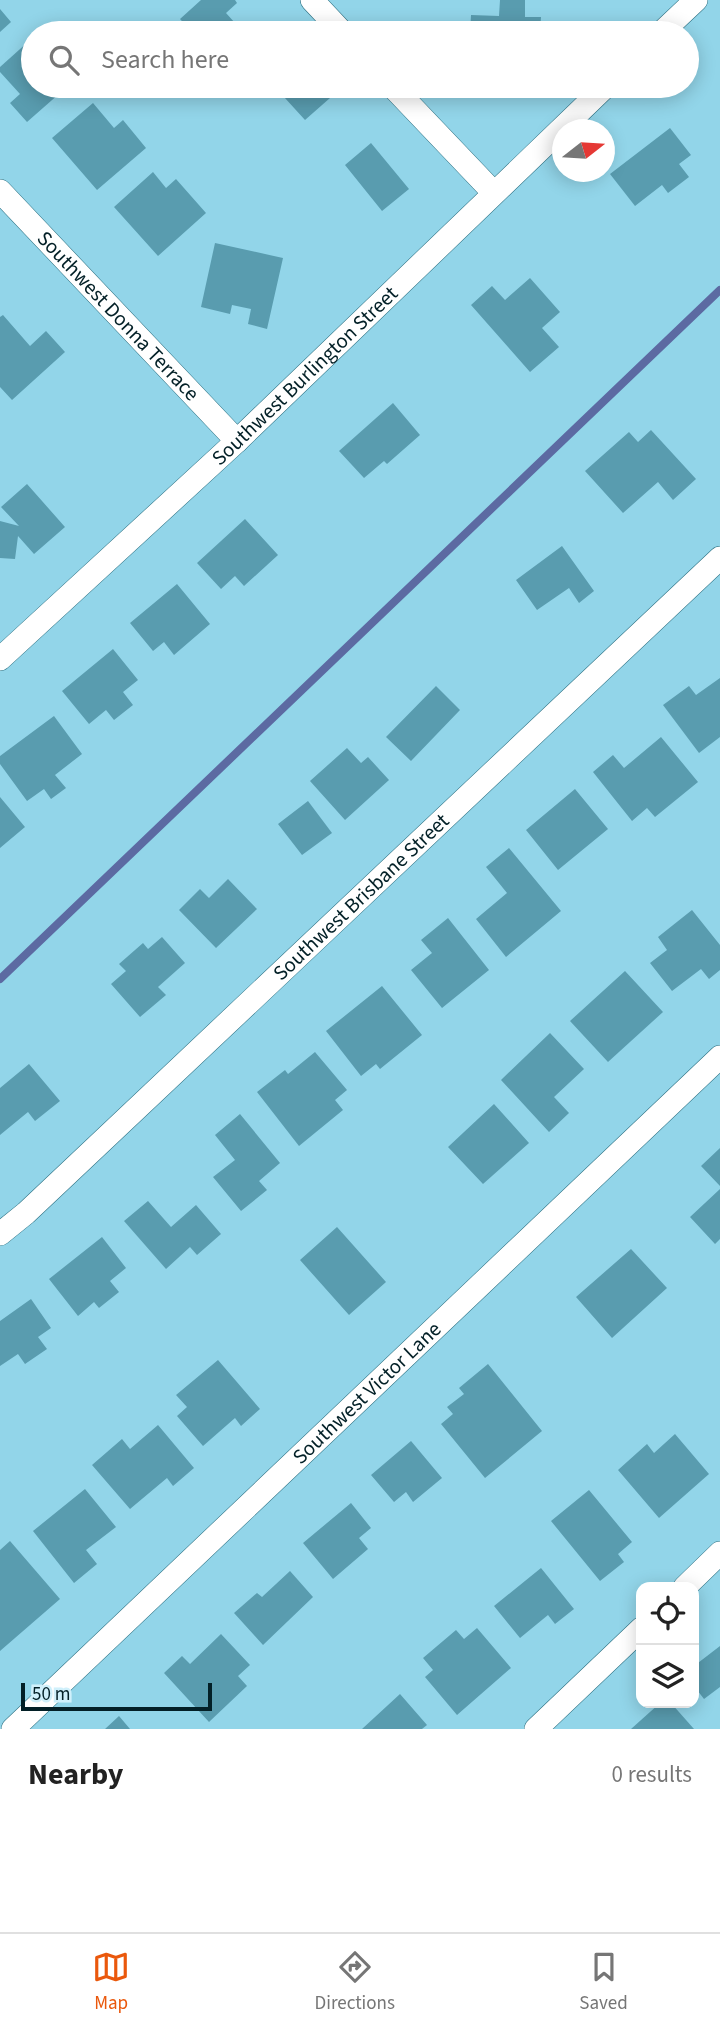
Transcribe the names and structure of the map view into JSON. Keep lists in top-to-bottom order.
{
  "streets": {
    "street": [
      "Southwest Donna Terrace",
      "Southwest Burlington Street",
      "Southwest Brisbane Street",
      "Southwest Victor Lane"
    ]
  },
  "crossings": [
    ["Southwest Donna Terrace", "Southwest Burlington Street"]
  ],
  "scale_bar": "50 m",
  "north": "right",
  "page": {
    "search": "Search here",
    "scale": "50 m",
    "heading": ["Nearby", "0 results"],
    "nav": ["Map", "Directions", "Saved"]
  }
}
